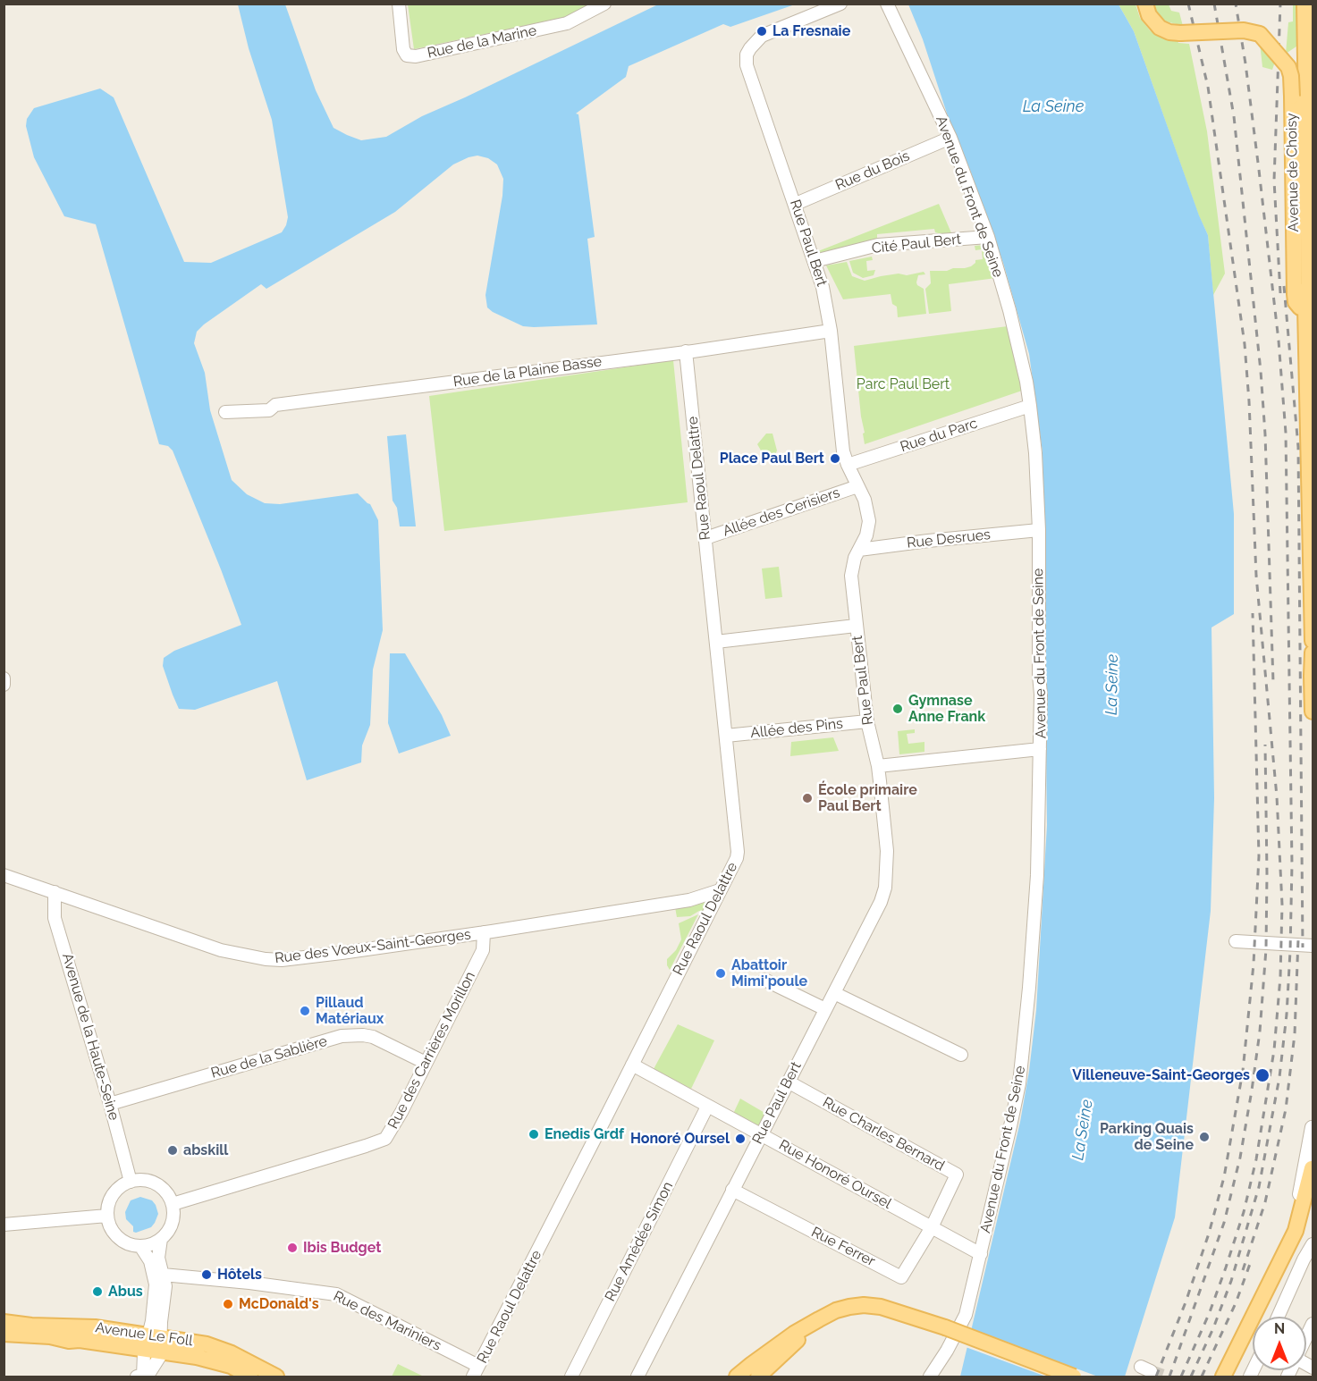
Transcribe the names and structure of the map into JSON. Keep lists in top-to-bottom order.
{
  "streets": {
    "main road": ["Avenue de Choisy", "Avenue Le Foll"],
    "street": [
      "Rue de la Marine",
      "Rue du Bois",
      "Avenue du Front de Seine",
      "Rue Paul Bert",
      "Cité Paul Bert",
      "Rue de la Plaine Basse",
      "Rue du Parc",
      "Rue Raoul Delattre",
      "Allée des Cerisiers",
      "Rue Desrues",
      "Allée des Pins",
      "Rue des Vœux-Saint-Georges",
      "Avenue de la Haute-Seine",
      "Rue des Carrières Morillon",
      "Rue de la Sablière",
      "Rue Charles Bernard",
      "Rue Honoré Oursel",
      "Rue Amédée Simon",
      "Rue Ferrer",
      "Rue des Mariniers"
    ]
  },
  "crossings": [
    ["Rue du Bois", "Avenue du Front de Seine"],
    ["Rue du Bois", "Rue Paul Bert"],
    ["Avenue du Front de Seine", "Cité Paul Bert"],
    ["Avenue du Front de Seine", "Rue du Parc"],
    ["Avenue du Front de Seine", "Rue Desrues"],
    ["Avenue du Front de Seine", "Rue Honoré Oursel"],
    ["Rue Paul Bert", "Cité Paul Bert"],
    ["Rue Paul Bert", "Rue de la Plaine Basse"],
    ["Rue Paul Bert", "Rue du Parc"],
    ["Rue Paul Bert", "Allée des Cerisiers"],
    ["Rue Paul Bert", "Rue Desrues"],
    ["Rue Paul Bert", "Allée des Pins"],
    ["Rue Paul Bert", "Rue Charles Bernard"],
    ["Rue Paul Bert", "Rue Honoré Oursel"],
    ["Rue Paul Bert", "Rue Ferrer"],
    ["Rue de la Plaine Basse", "Rue Raoul Delattre"],
    ["Rue Raoul Delattre", "Allée des Cerisiers"],
    ["Rue Raoul Delattre", "Allée des Pins"],
    ["Rue Raoul Delattre", "Rue des Vœux-Saint-Georges"],
    ["Rue Raoul Delattre", "Rue Honoré Oursel"],
    ["Rue Raoul Delattre", "Rue des Mariniers"],
    ["Rue des Vœux-Saint-Georges", "Avenue de la Haute-Seine"],
    ["Rue des Vœux-Saint-Georges", "Rue des Carrières Morillon"],
    ["Avenue de la Haute-Seine", "Rue des Carrières Morillon"],
    ["Avenue de la Haute-Seine", "Rue de la Sablière"],
    ["Rue des Carrières Morillon", "Rue de la Sablière"],
    ["Rue Charles Bernard", "Rue Honoré Oursel"],
    ["Rue Charles Bernard", "Rue Ferrer"],
    ["Rue Honoré Oursel", "Rue Amédée Simon"],
    ["Rue Honoré Oursel", "Rue Ferrer"]
  ],
  "water": ["La Seine"],
  "parks": ["Parc Paul Bert"],
  "places": [
    "La Fresnaie",
    "Place Paul Bert",
    "Gymnase Anne Frank",
    "École primaire Paul Bert",
    "Abattoir Mimi'poule",
    "Pillaud Matériaux",
    "Villeneuve-Saint-Georges",
    "Enedis Grdf",
    "Parking Quais de Seine",
    "Honoré Oursel",
    "abskill",
    "Ibis Budget",
    "Hôtels",
    "Abus",
    "McDonald's"
  ],
  "north": "top"
}
